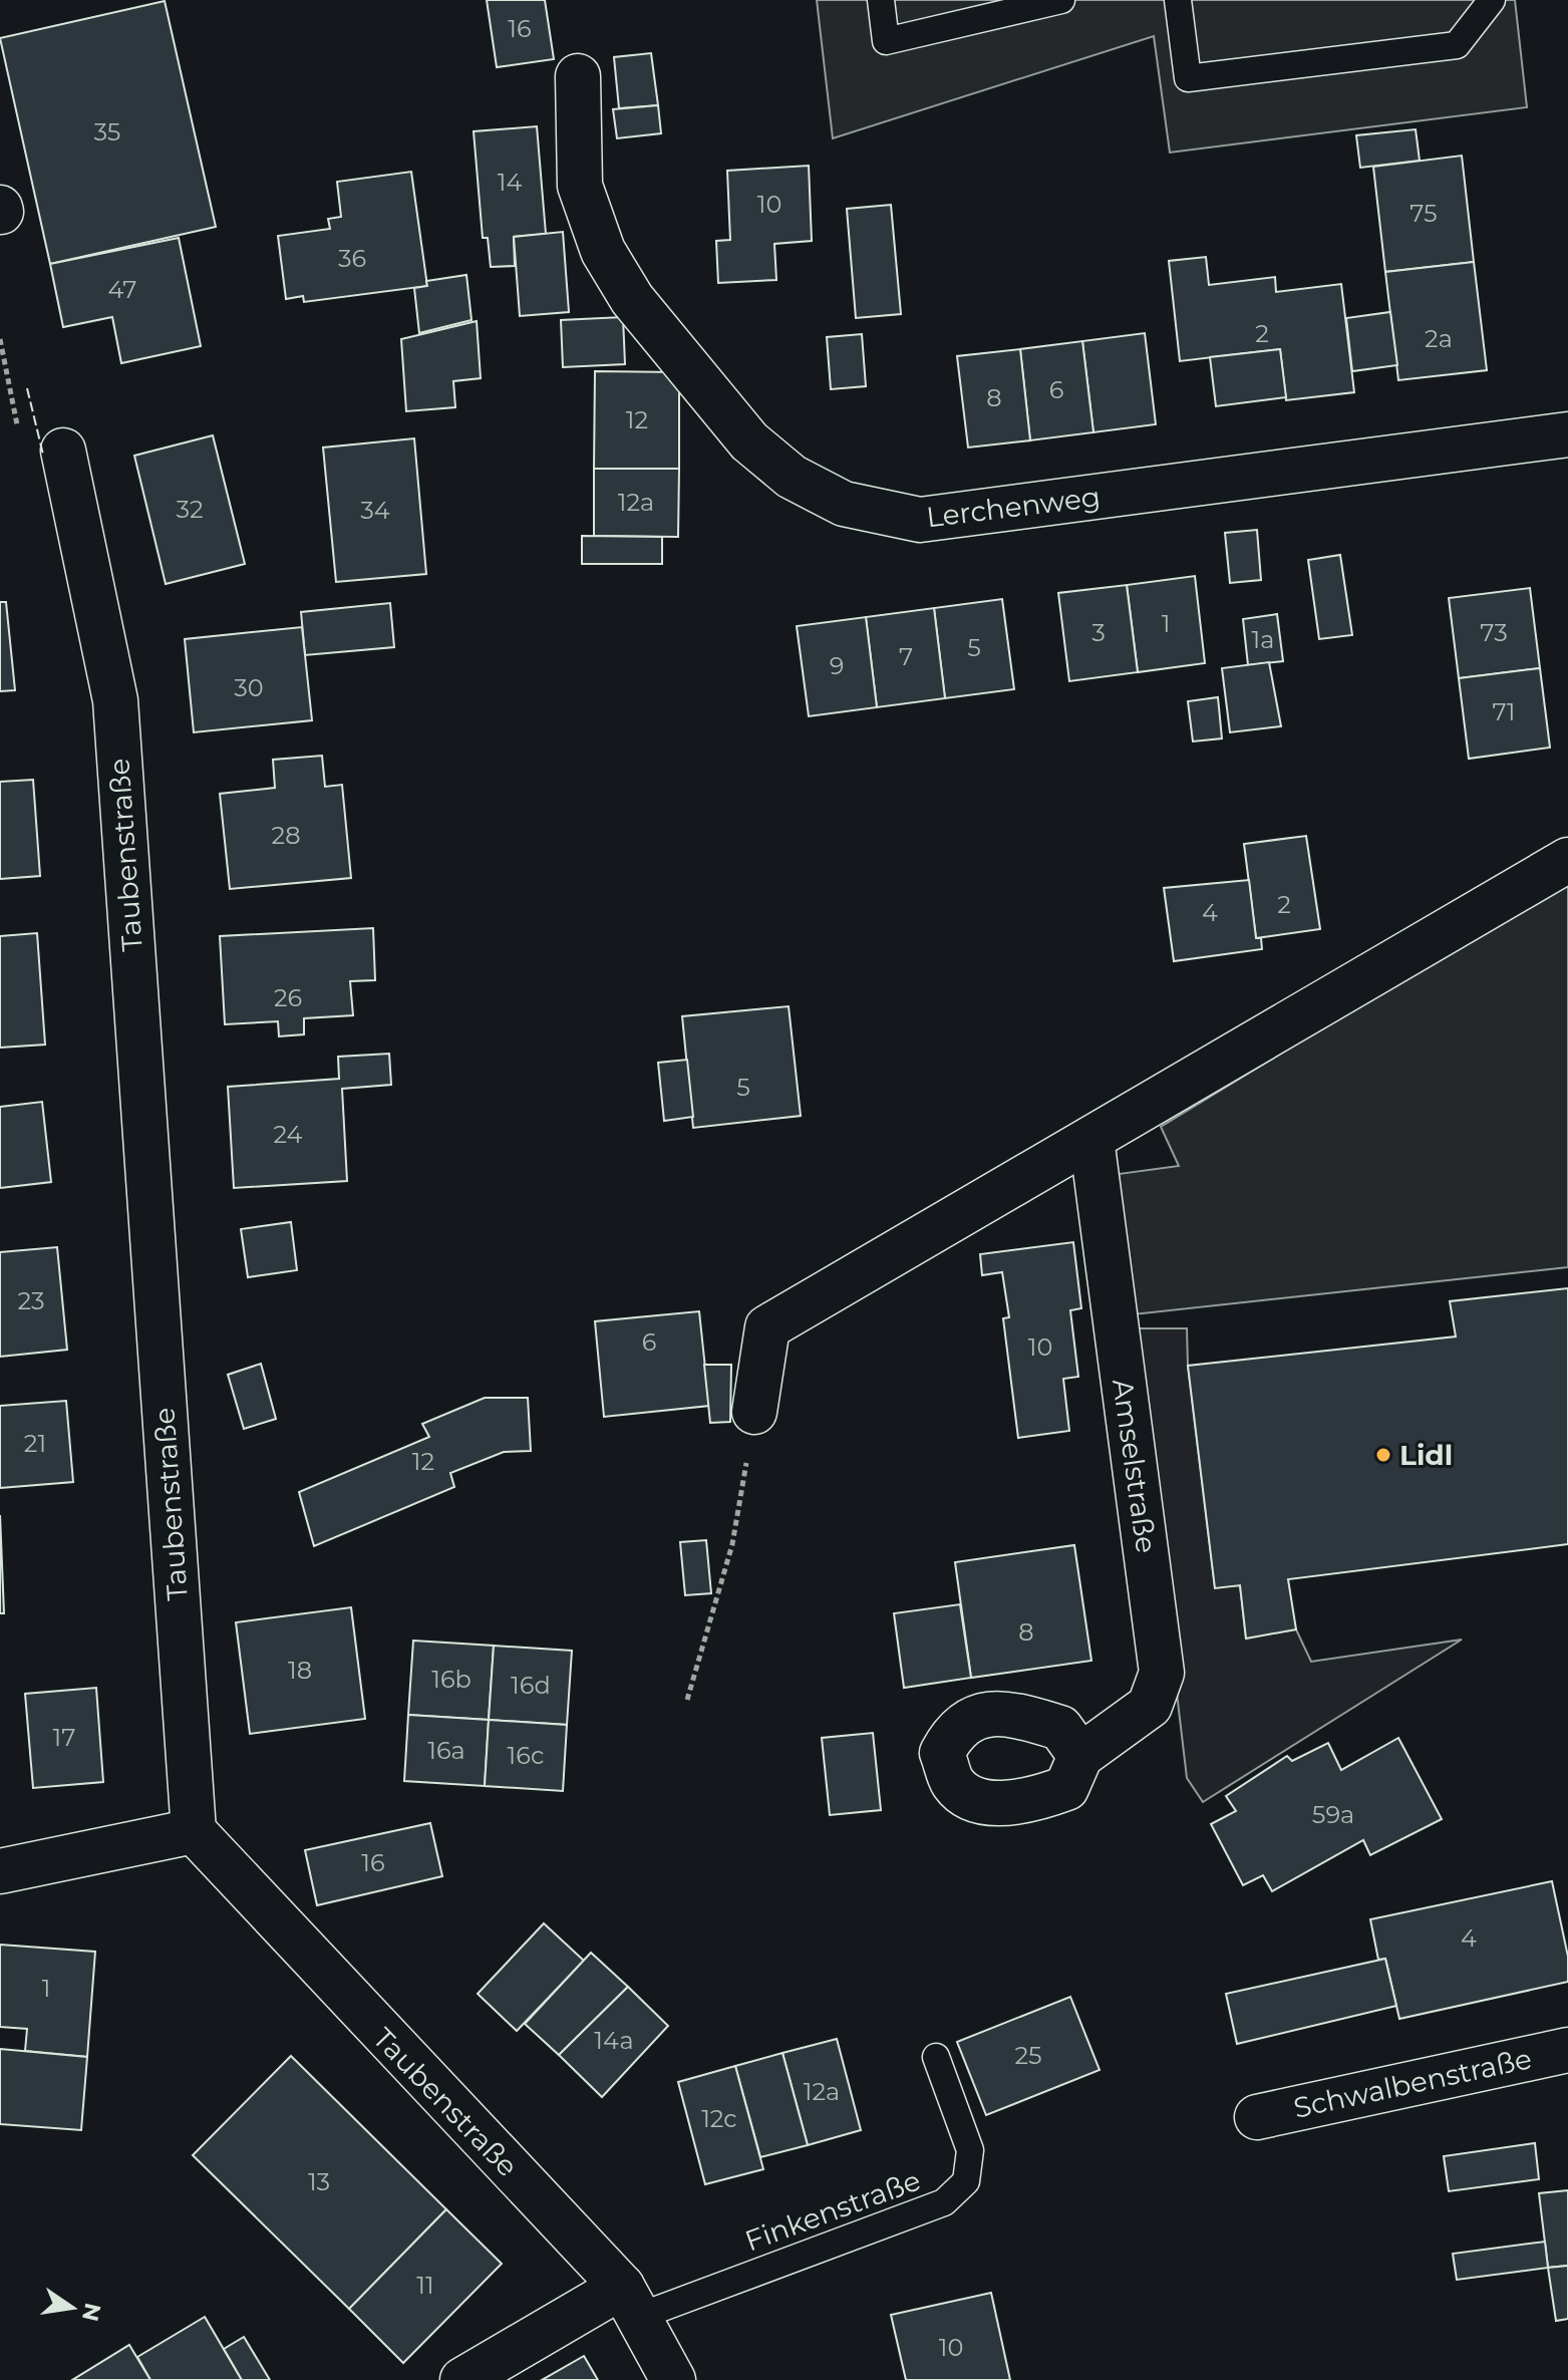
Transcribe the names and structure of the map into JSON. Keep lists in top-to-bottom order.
{
  "streets": {
    "street": [
      "Lerchenweg",
      "Taubenstraße",
      "Amselstraße",
      "Schwalbenstraße"
    ],
    "lane": ["Finkenstraße"]
  },
  "crossings": [
    ["Taubenstraße", "Finkenstraße"]
  ],
  "places": ["Lidl"],
  "house_numbers": [
    "16",
    "35",
    "14",
    "10",
    "75",
    "36",
    "47",
    "2",
    "2a",
    "6",
    "8",
    "12",
    "12a",
    "32",
    "34",
    "1",
    "3",
    "73",
    "1a",
    "5",
    "7",
    "9",
    "30",
    "71",
    "28",
    "2",
    "4",
    "26",
    "5",
    "24",
    "23",
    "6",
    "10",
    "21",
    "12",
    "8",
    "18",
    "16b",
    "16d",
    "17",
    "16a",
    "16c",
    "59a",
    "16",
    "4",
    "1",
    "14a",
    "25",
    "12a",
    "12c",
    "13",
    "11",
    "10"
  ],
  "north": "right"
}
